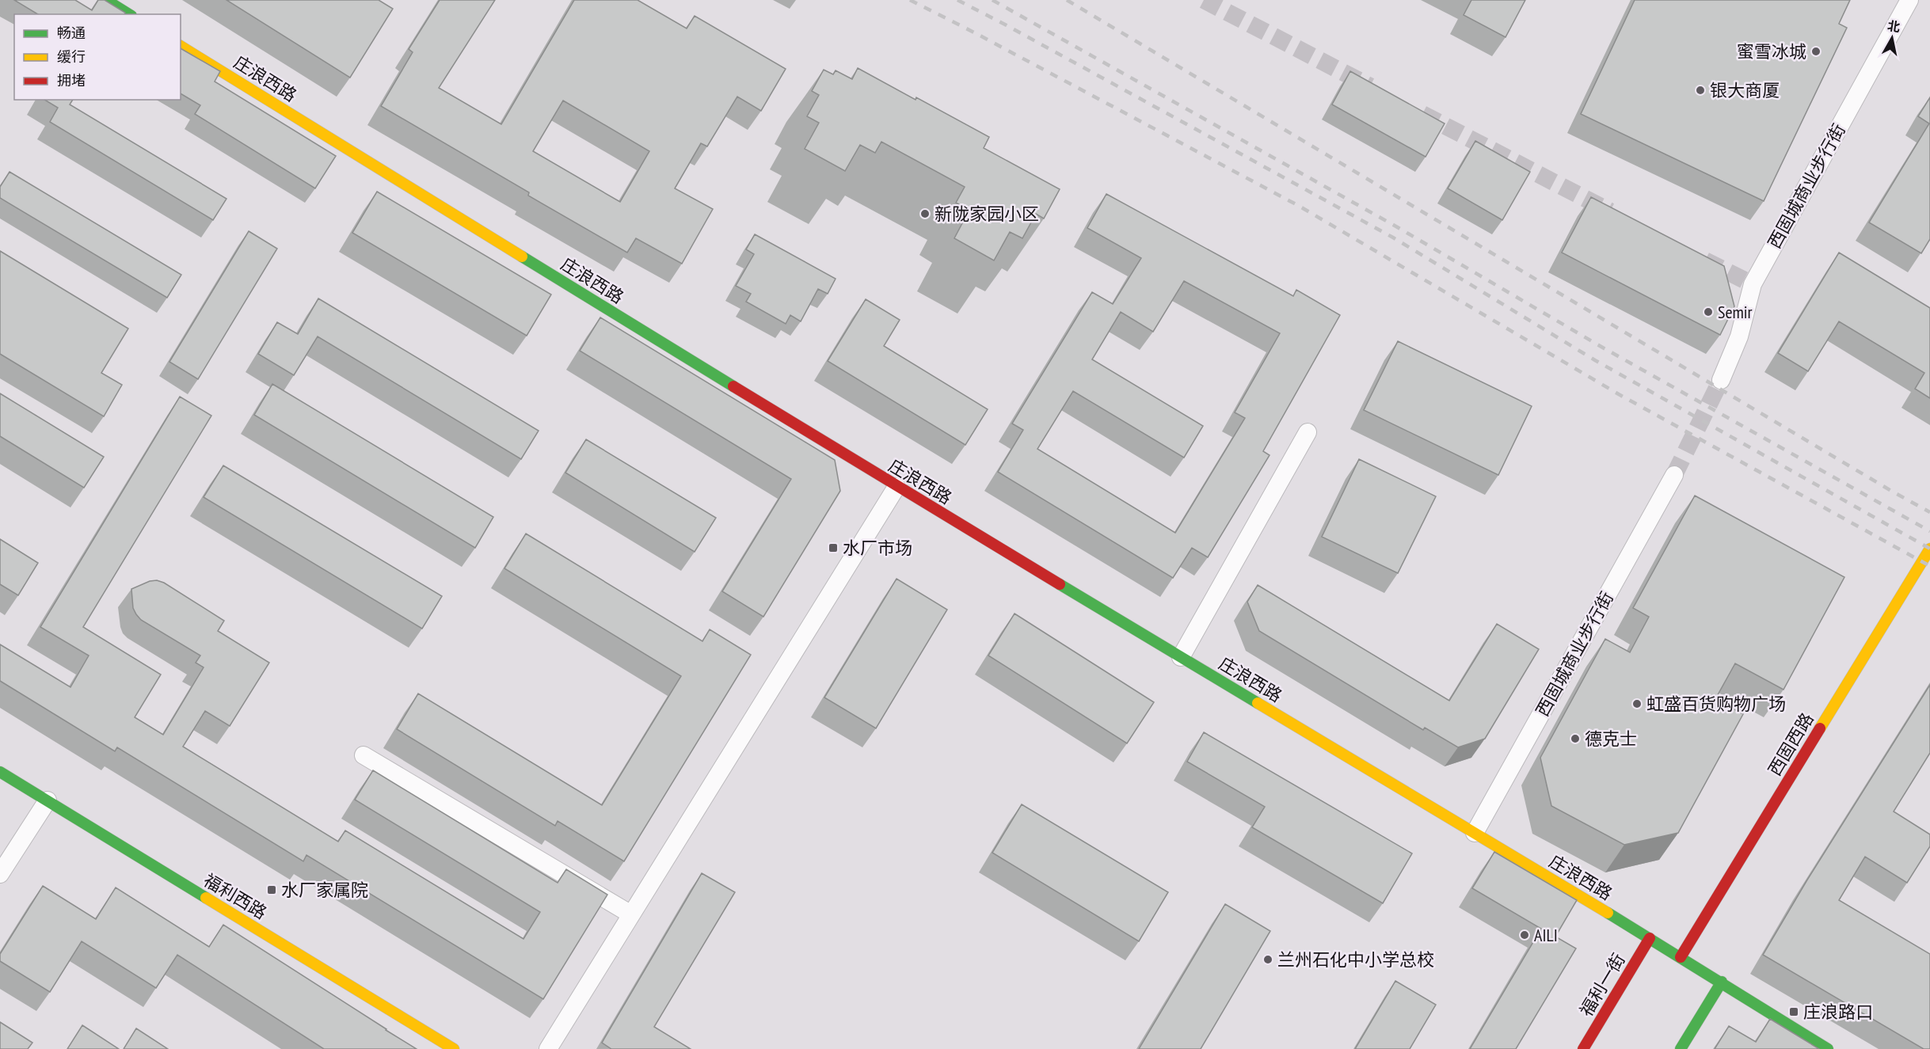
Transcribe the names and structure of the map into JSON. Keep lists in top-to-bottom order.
{
  "streets": {
    "street": [
      "庄浪西路",
      "西固城商业步行街",
      "西固西路",
      "福利西路",
      "福利一街"
    ]
  },
  "crossings": [
    ["庄浪西路", "西固城商业步行街"],
    ["庄浪西路", "西固西路"],
    ["庄浪西路", "福利一街"]
  ],
  "places": {
    "other": [
      "蜜雪冰城",
      "银大商厦",
      "新陇家园小区",
      "Semir",
      "虹盛百货购物广场",
      "德克士",
      "AILI",
      "兰州石化中小学总校"
    ],
    "transit": ["水厂市场", "水厂家属院", "庄浪路口"]
  },
  "legend": ["畅通", "缓行", "拥堵"],
  "north": "top"
}
